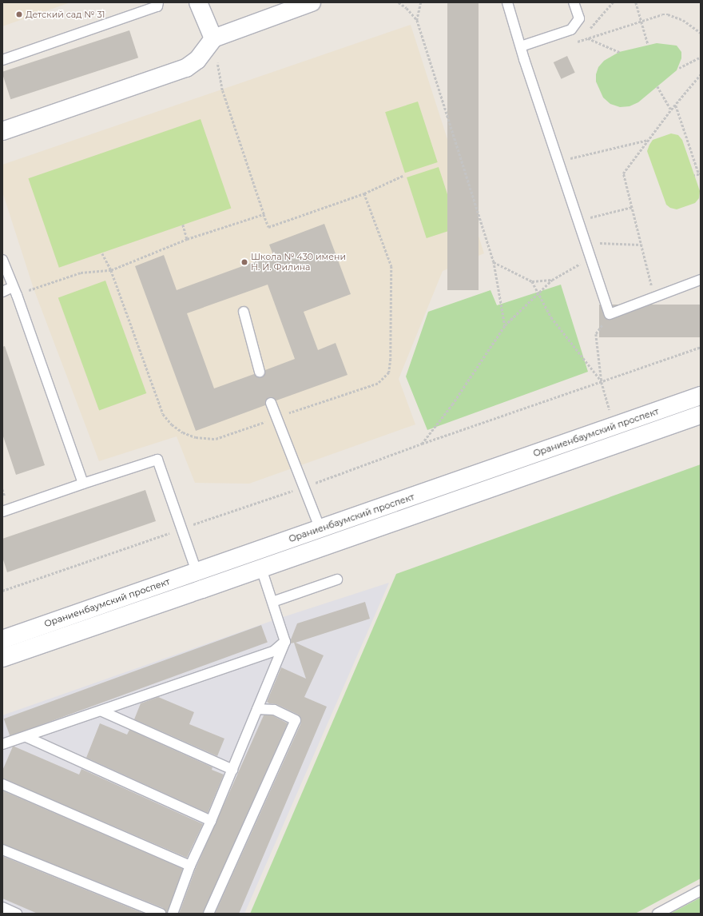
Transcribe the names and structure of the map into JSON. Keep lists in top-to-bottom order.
{
  "streets": {
    "main road": ["Ораниенбаумский проспект"]
  },
  "places": ["Детский сад № 31", "Школа № 430 имени Н. И. Филина"]
}
